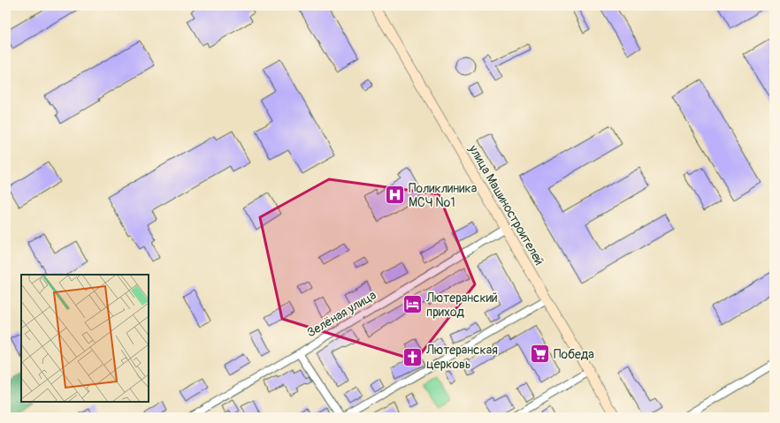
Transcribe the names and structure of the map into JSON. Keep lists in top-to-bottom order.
{
  "streets": {
    "main road": ["улица Машиностроителей"],
    "street": ["Зелёная улица"]
  },
  "crossings": [
    ["улица Машиностроителей", "Зелёная улица"]
  ],
  "places": {
    "hospital": ["Поликлиника МСЧ №1"],
    "hotel": ["Лютеранский приход"],
    "supermarket": ["Победа"],
    "church": ["Лютеранская церковь"]
  }
}
